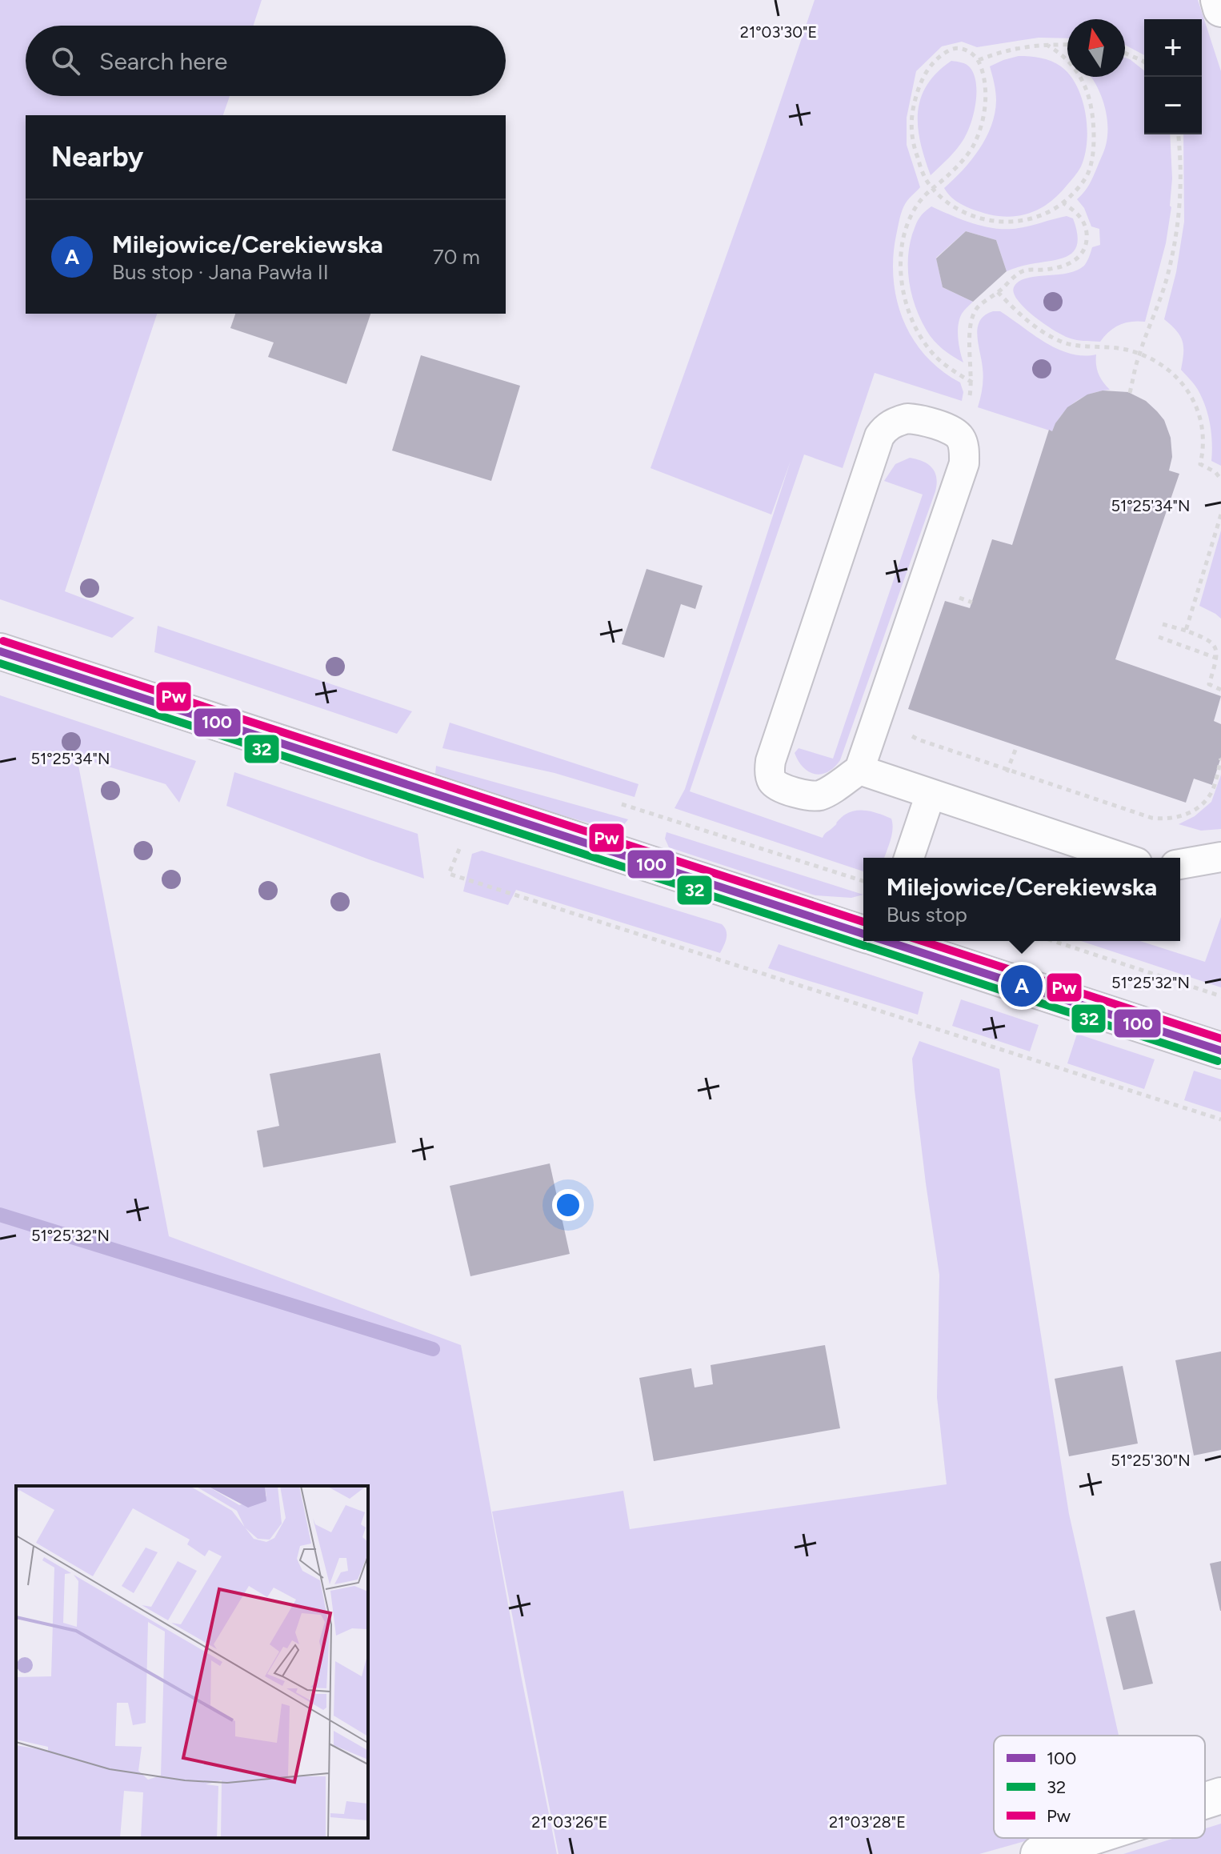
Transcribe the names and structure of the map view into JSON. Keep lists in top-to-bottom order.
{
  "lines": ["transit line Pw", "transit line 100", "transit line 32"],
  "legend": ["100", "32", "Pw"],
  "north": "top",
  "page": {
    "map_buttons": ["+", "−"],
    "search": "Search here",
    "heading": "Nearby",
    "list": [
      {
        "mark": "A",
        "name": "Milejowice/Cerekiewska",
        "note": "Bus stop · Jana Pawła II",
        "value": "70 m"
      }
    ],
    "popup": ["Milejowice/Cerekiewska", "Bus stop"],
    "pins": "A"
  },
  "coordinates": [
    "21°03'30\"E",
    "51°25'34\"N",
    "51°25'32\"N",
    "51°25'30\"N",
    "21°03'26\"E",
    "21°03'28\"E"
  ]
}
